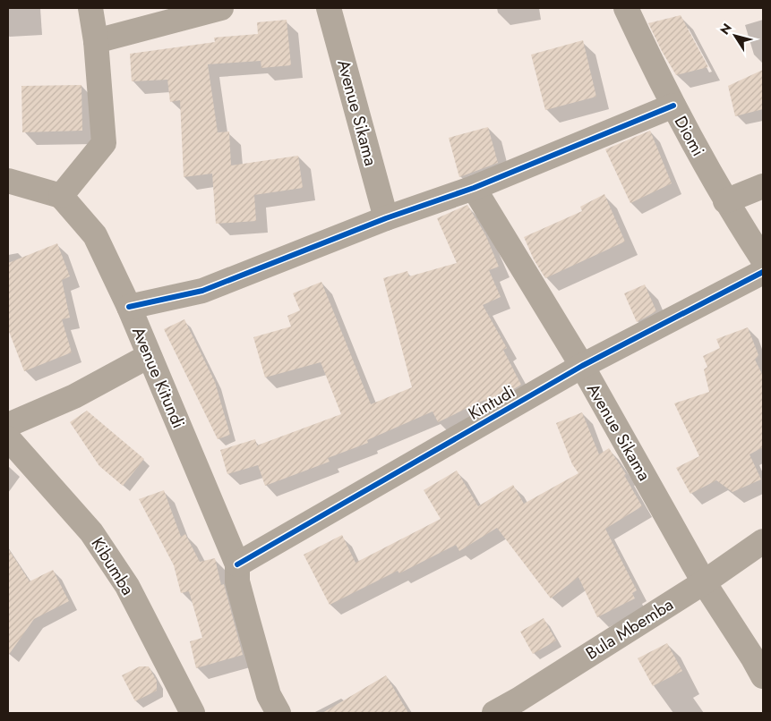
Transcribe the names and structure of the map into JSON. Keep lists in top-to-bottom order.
{
  "streets": {
    "street": [
      "Avenue Sikama",
      "Diomi",
      "Avenue Kitundi",
      "Kintudi",
      "Kibumba",
      "Bula Mbemba"
    ]
  },
  "crossings": [
    ["Avenue Sikama", "Kintudi"],
    ["Avenue Sikama", "Bula Mbemba"],
    ["Avenue Kitundi", "Kintudi"]
  ],
  "north": "top left"
}
